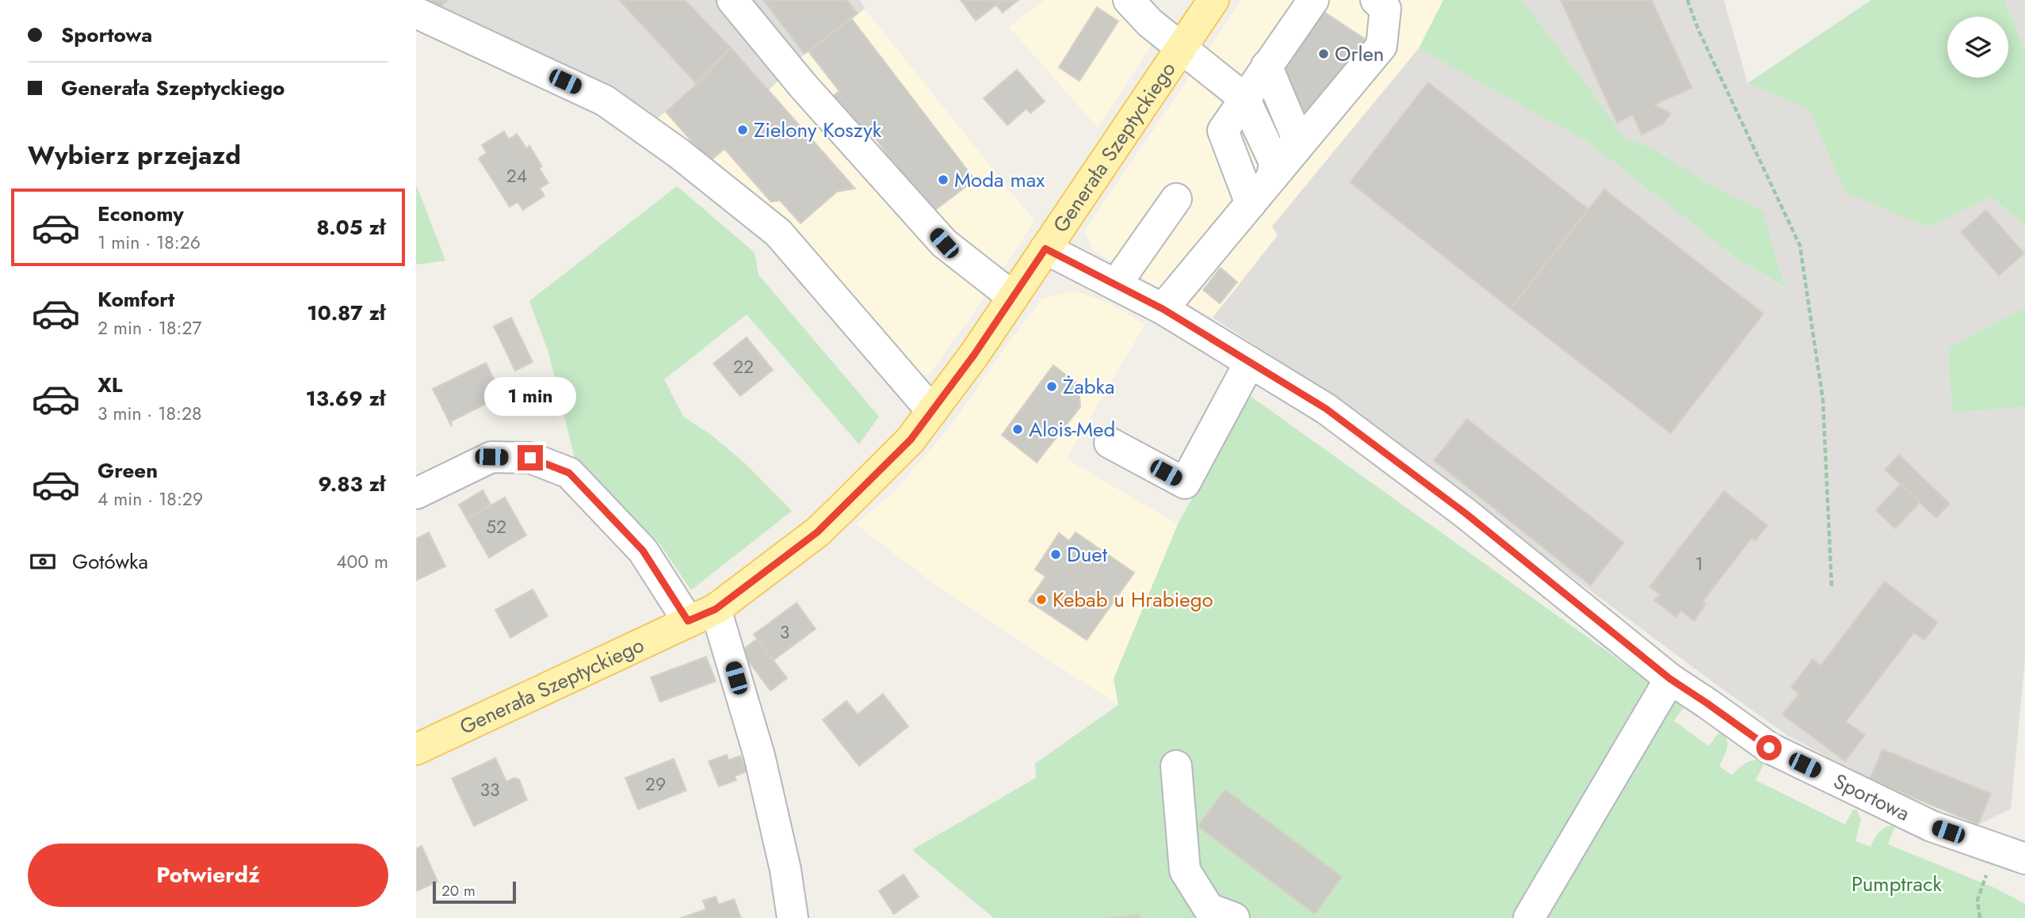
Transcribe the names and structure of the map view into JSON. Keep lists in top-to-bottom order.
{
  "streets": {
    "main road": ["Generała Szeptyckiego"],
    "street": ["Sportowa"]
  },
  "crossings": [
    ["Generała Szeptyckiego", "Sportowa"]
  ],
  "parks": ["Pumptrack"],
  "places": [
    "Orlen",
    "Zielony Koszyk",
    "Moda max",
    "Żabka",
    "Alois-Med",
    "Duet",
    "Kebab u Hrabiego"
  ],
  "house_numbers": [
    "24",
    "22",
    "52",
    "1",
    "3",
    "29",
    "33"
  ],
  "scale_bar": "20 m",
  "page": {
    "banner": ["Sportowa", "Generała Szeptyckiego"],
    "heading": "Wybierz przejazd",
    "list": [
      {
        "name": "Economy",
        "note": "1 min · 18:26",
        "value": "8.05 zł"
      },
      {
        "name": "Komfort",
        "note": "2 min · 18:27",
        "value": "10.87 zł"
      },
      {
        "name": "XL",
        "note": "3 min · 18:28",
        "value": "13.69 zł"
      },
      {
        "name": "Green",
        "note": "4 min · 18:29",
        "value": "9.83 zł"
      }
    ],
    "bubble": "1 min",
    "pay": ["Gotówka", "400 m"],
    "buttons": "Potwierdź",
    "scale": "20 m"
  }
}
